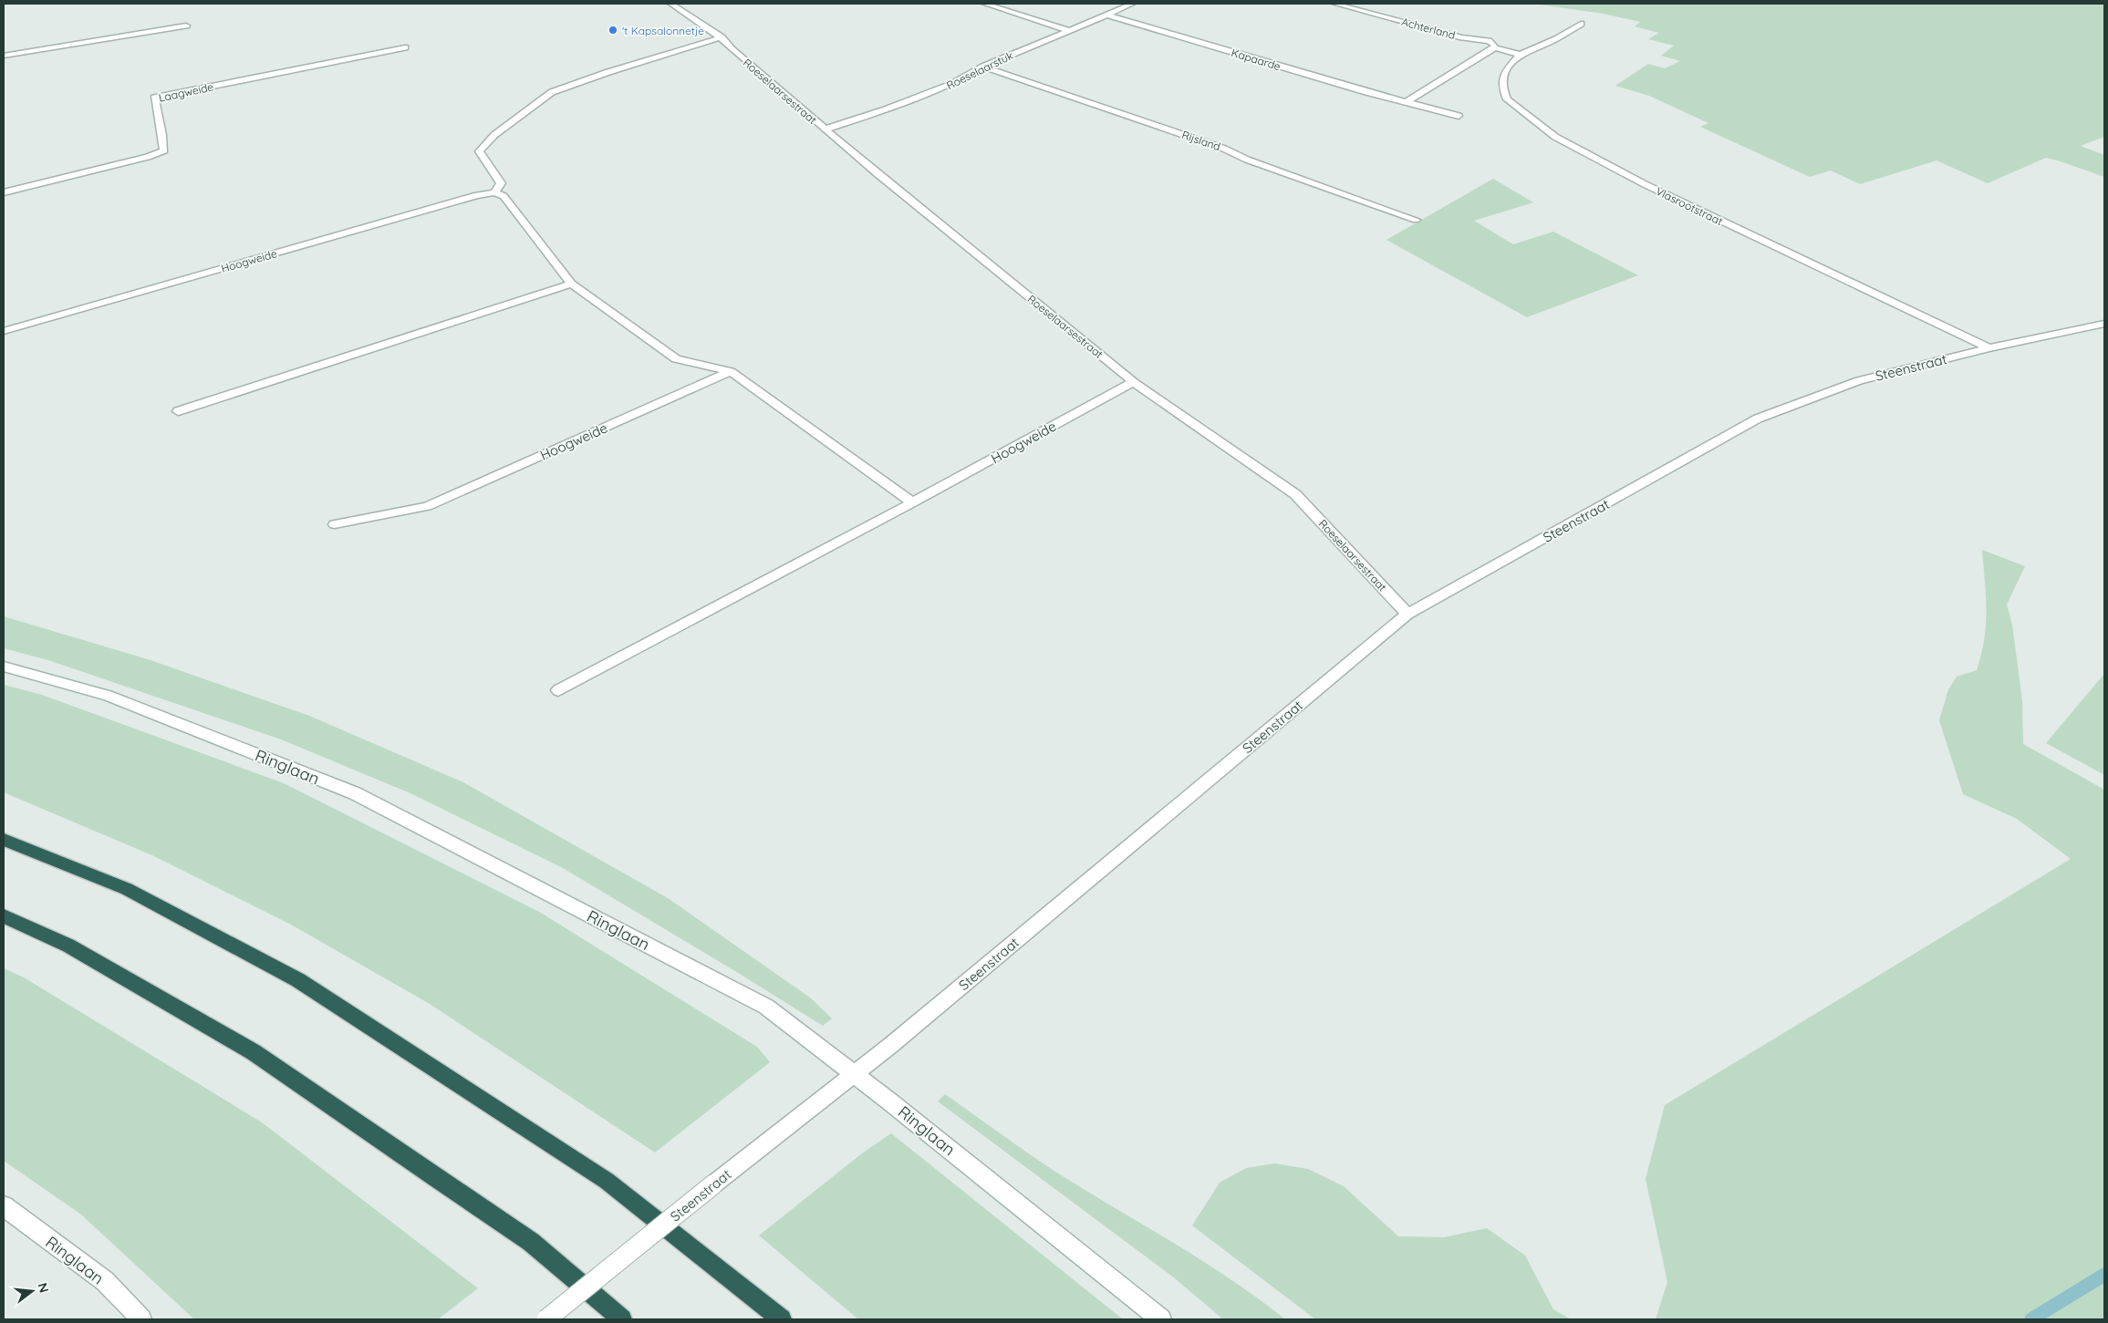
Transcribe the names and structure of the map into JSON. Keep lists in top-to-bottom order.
{
  "streets": {
    "street": [
      "Achterland",
      "Kapaarde",
      "Roeselaarstuk",
      "Roeselaarsestraat",
      "Laagweide",
      "Rijsland",
      "Vlasrootstraat",
      "Hoogweide",
      "Steenstraat",
      "Ringlaan"
    ]
  },
  "crossings": [
    ["Achterland", "Vlasrootstraat"],
    ["Kapaarde", "Roeselaarstuk"],
    ["Roeselaarstuk", "Roeselaarsestraat"],
    ["Roeselaarstuk", "Rijsland"],
    ["Roeselaarsestraat", "Hoogweide"],
    ["Roeselaarsestraat", "Steenstraat"],
    ["Vlasrootstraat", "Steenstraat"],
    ["Steenstraat", "Ringlaan"]
  ],
  "places": ["'t Kapsalonnetje"],
  "north": "right"
}
